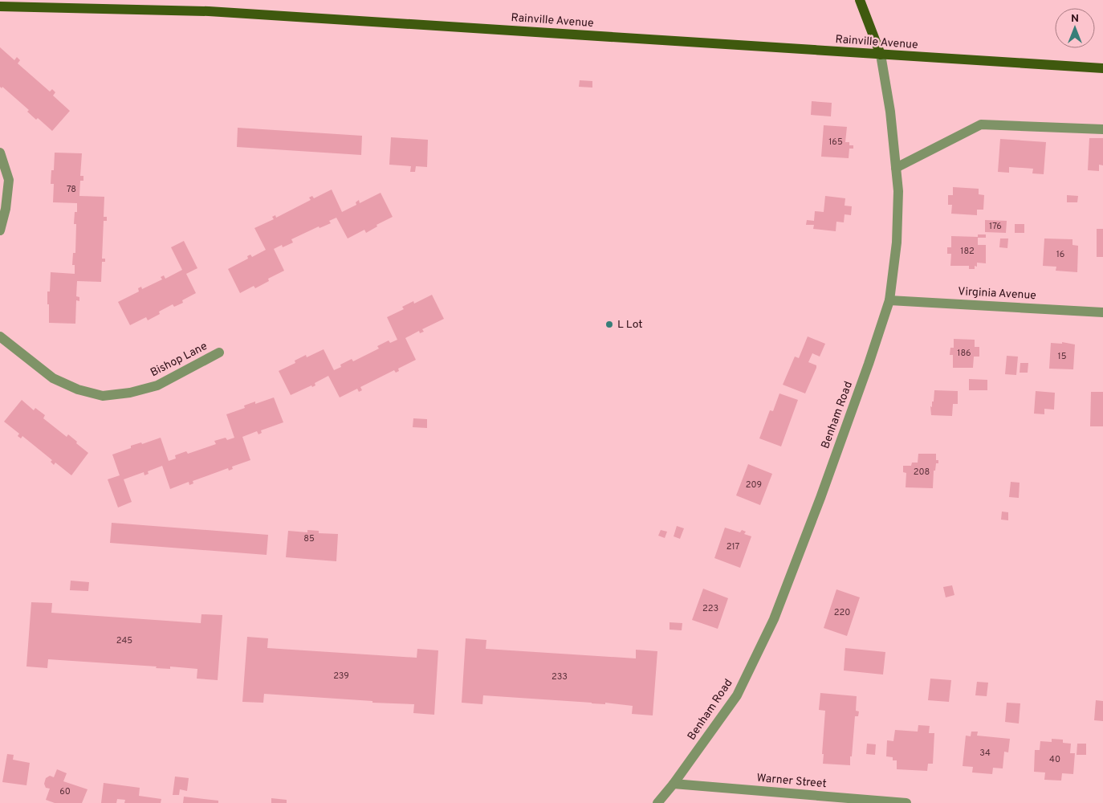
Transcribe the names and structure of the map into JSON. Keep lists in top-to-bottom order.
{
  "streets": {
    "main road": ["Rainville Avenue", "Benham Road"],
    "street": ["Virginia Avenue", "Bishop Lane", "Warner Street"]
  },
  "crossings": [
    ["Rainville Avenue", "Benham Road"],
    ["Virginia Avenue", "Benham Road"],
    ["Benham Road", "Warner Street"]
  ],
  "places": ["L Lot"],
  "house_numbers": [
    "165",
    "78",
    "176",
    "182",
    "16",
    "186",
    "15",
    "208",
    "209",
    "85",
    "217",
    "223",
    "220",
    "245",
    "239",
    "233",
    "34",
    "40",
    "60"
  ],
  "north": "top"
}
